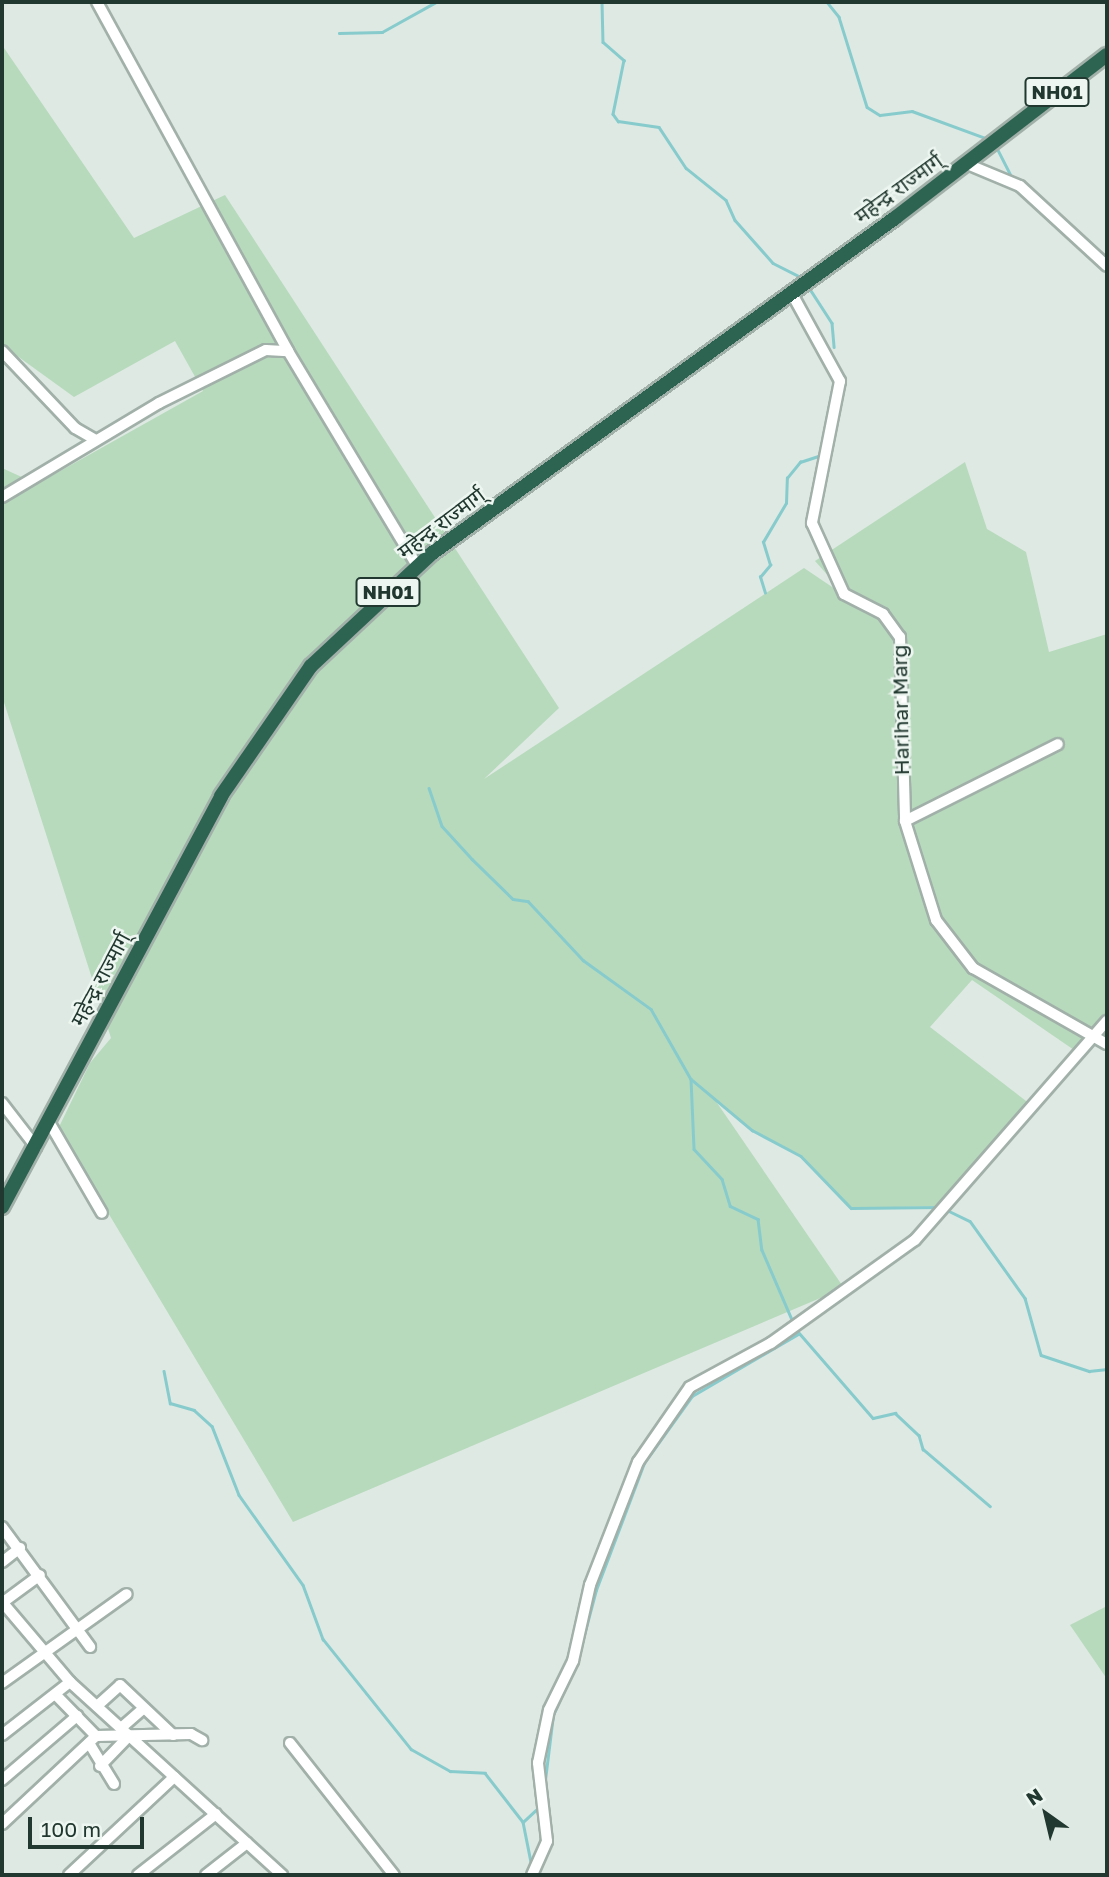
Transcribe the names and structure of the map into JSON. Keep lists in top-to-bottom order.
{
  "streets": {
    "highway": ["NH01", "महेन्द्र राज्मार्ग्"],
    "street": ["Harihar Marg"]
  },
  "crossings": [
    ["महेन्द्र राज्मार्ग्", "Harihar Marg"]
  ],
  "scale_bar": "100 m",
  "north": "top left"
}
